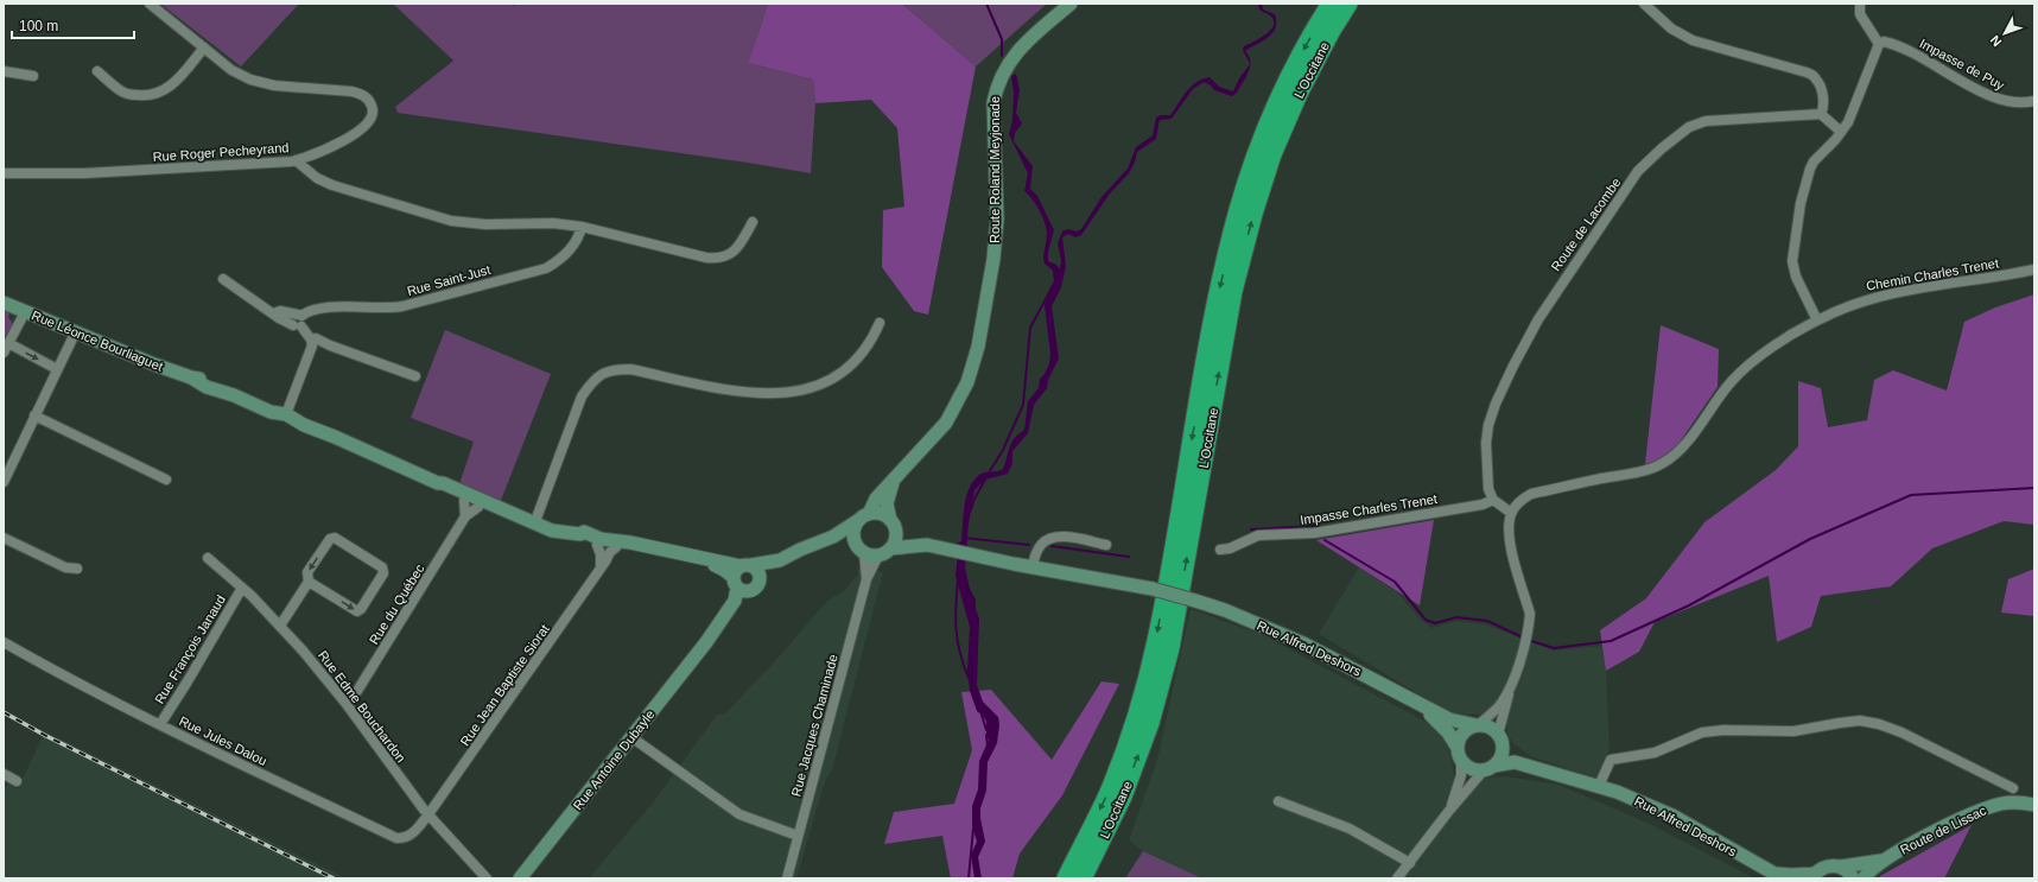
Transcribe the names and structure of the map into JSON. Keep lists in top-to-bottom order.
{
  "streets": {
    "highway": ["L'Occitane"],
    "main road": [
      "Route Roland Meyjonade",
      "Rue Léonce Bourliaguet",
      "Rue Alfred Deshors",
      "Rue Antoine Dubayle",
      "Route de Lissac"
    ],
    "street": [
      "Impasse de Puy",
      "Rue Roger Pecheyrand",
      "Route de Lacombe",
      "Chemin Charles Trenet",
      "Rue Saint-Just",
      "Impasse Charles Trenet",
      "Rue du Québec",
      "Rue François Janaud",
      "Rue Jean Baptiste Siorat",
      "Rue Edme Bouchardon",
      "Rue Jacques Chaminade",
      "Rue Jules Dalou"
    ]
  },
  "crossings": [
    ["Route Roland Meyjonade", "Rue Jacques Chaminade"],
    ["Route Roland Meyjonade", "Rue Antoine Dubayle"],
    ["Route de Lacombe", "Impasse Charles Trenet"],
    ["Rue Léonce Bourliaguet", "Rue du Québec"],
    ["Rue Léonce Bourliaguet", "Rue Jean Baptiste Siorat"],
    ["Rue Léonce Bourliaguet", "Rue Antoine Dubayle"],
    ["Rue du Québec", "Rue Edme Bouchardon"],
    ["Rue Alfred Deshors", "Route de Lissac"],
    ["Rue François Janaud", "Rue Edme Bouchardon"],
    ["Rue François Janaud", "Rue Jules Dalou"],
    ["Rue Jean Baptiste Siorat", "Rue Edme Bouchardon"],
    ["Rue Jean Baptiste Siorat", "Rue Jules Dalou"],
    ["Rue Edme Bouchardon", "Rue Jules Dalou"],
    ["Rue Jacques Chaminade", "Rue Antoine Dubayle"]
  ],
  "scale_bar": "100 m",
  "north": "bottom left"
}
